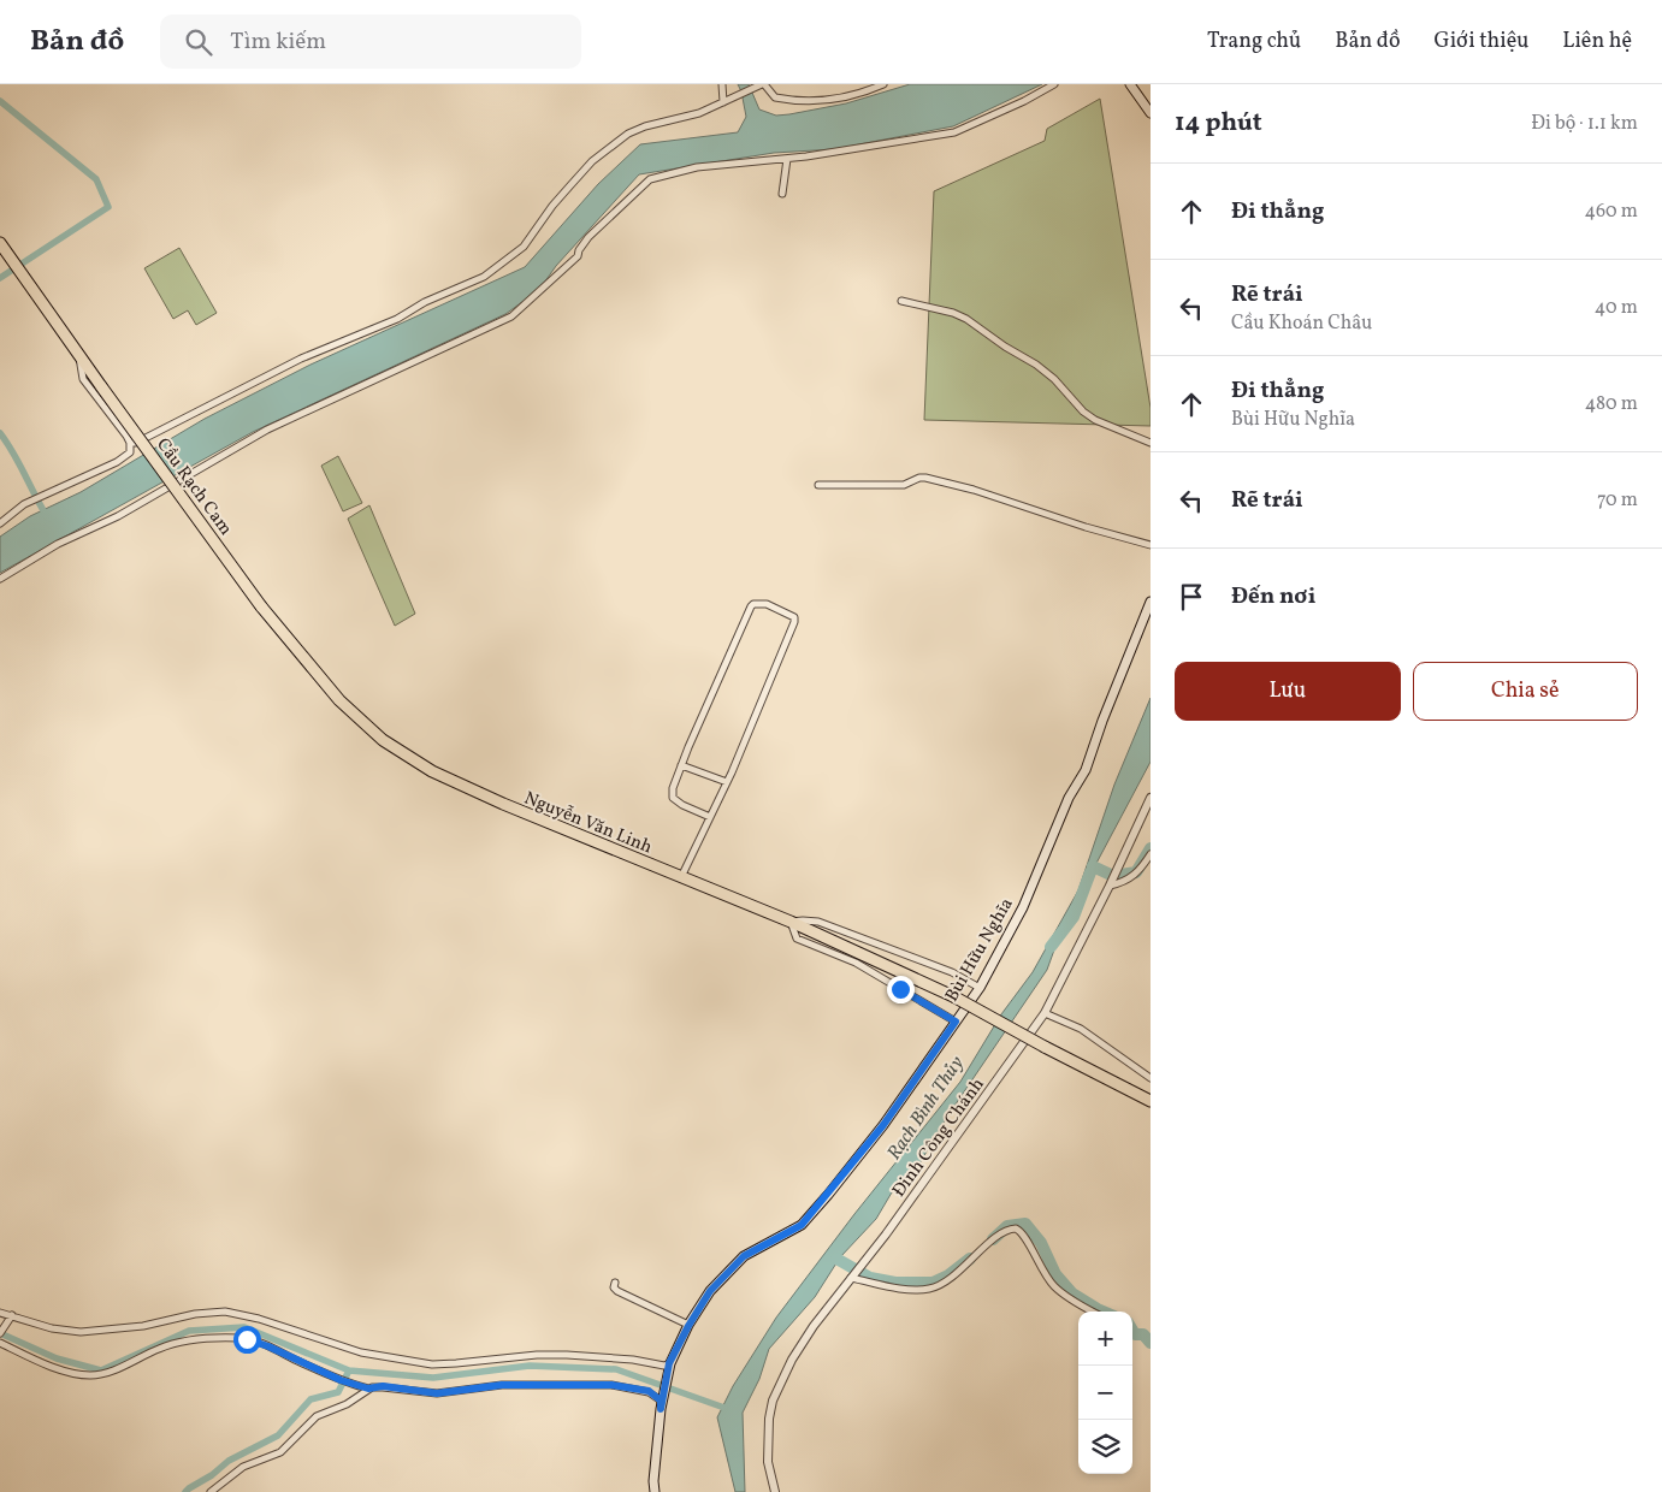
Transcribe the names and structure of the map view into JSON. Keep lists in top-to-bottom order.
{
  "streets": {
    "highway": ["Cầu Rạch Cam", "Nguyễn Văn Linh"],
    "main road": ["Bùi Hữu Nghĩa"],
    "street": ["Đinh Công Chánh"]
  },
  "crossings": [
    ["Cầu Rạch Cam", "Nguyễn Văn Linh"]
  ],
  "water": ["Rạch Bình Thủy"],
  "page": {
    "header": "Bản đồ",
    "search": "Tìm kiếm",
    "nav": [
      "Trang chủ",
      "Bản đồ",
      "Giới thiệu",
      "Liên hệ"
    ],
    "heading": ["14 phút", "Đi bộ · 1.1 km"],
    "list": [
      ["Đi thẳng", "460 m"],
      ["Rẽ trái", "Cầu Khoán Châu", "40 m"],
      ["Đi thẳng", "Bùi Hữu Nghĩa", "480 m"],
      ["Rẽ trái", "70 m"],
      "Đến nơi"
    ],
    "buttons": ["Lưu", "Chia sẻ"],
    "map_buttons": ["+", "−"]
  }
}
